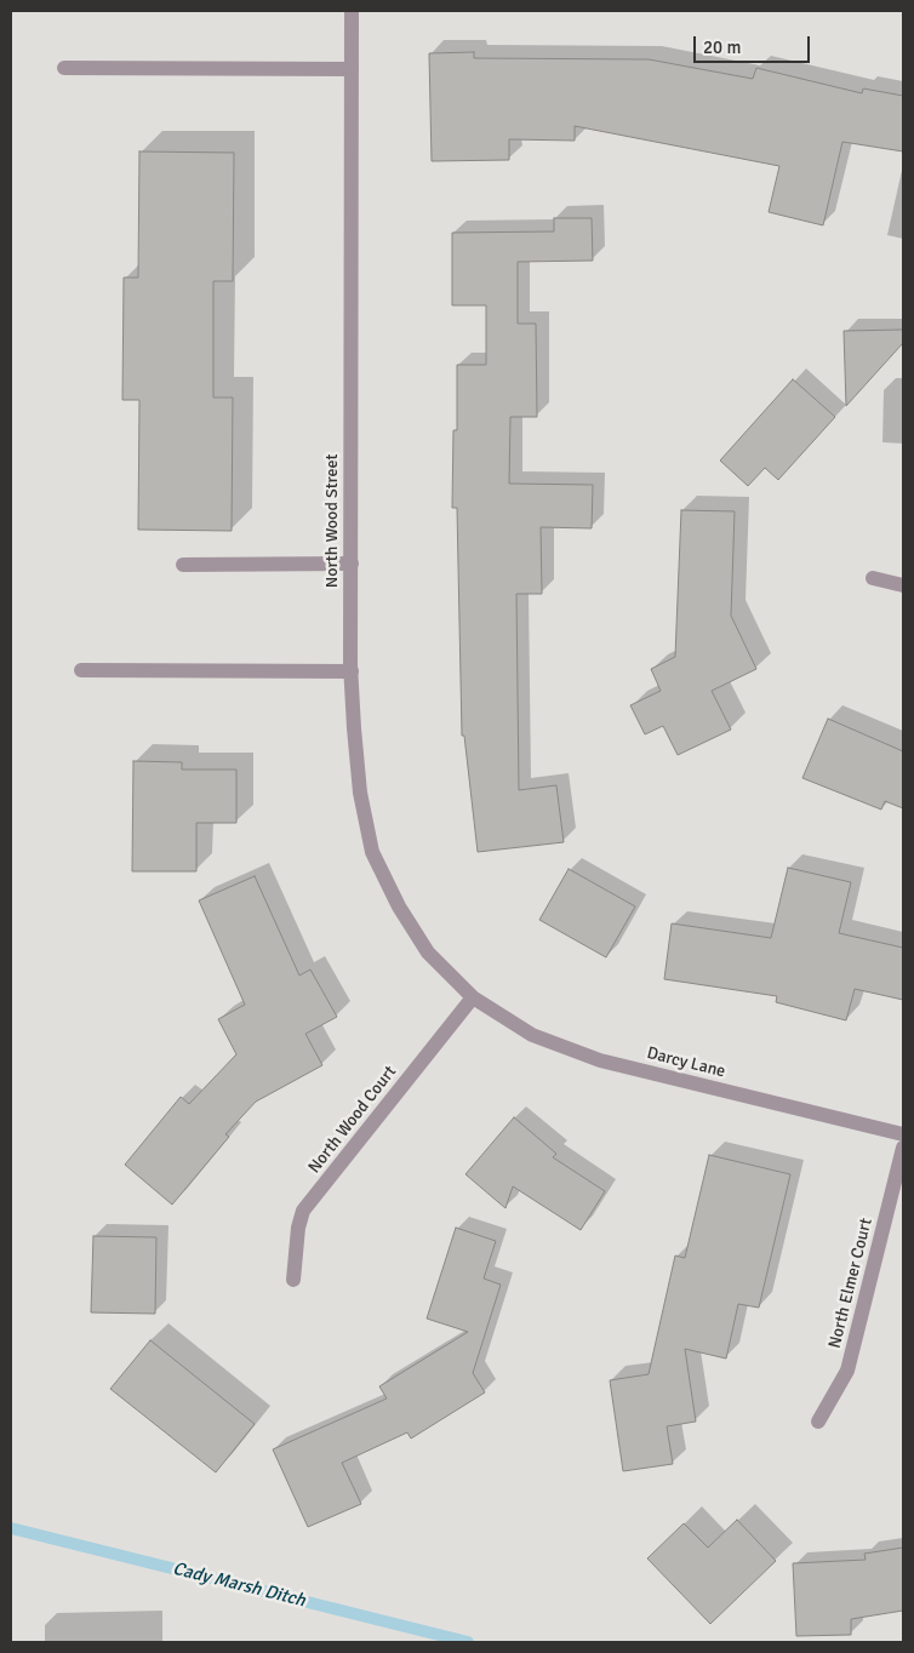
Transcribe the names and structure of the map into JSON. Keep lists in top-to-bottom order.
{
  "streets": {
    "street": [
      "North Wood Street",
      "Darcy Lane",
      "North Wood Court",
      "North Elmer Court"
    ]
  },
  "crossings": [
    ["North Wood Street", "Darcy Lane"],
    ["North Wood Street", "North Wood Court"],
    ["Darcy Lane", "North Wood Court"]
  ],
  "water": ["Cady Marsh Ditch"],
  "scale_bar": "20 m"
}
